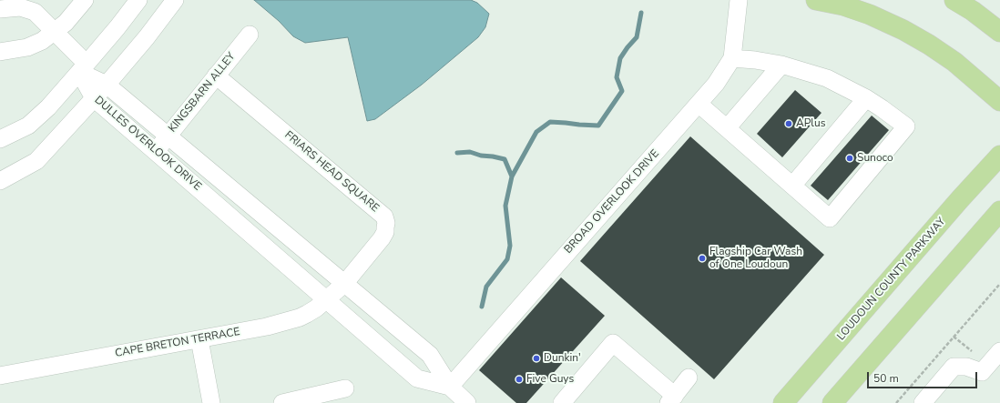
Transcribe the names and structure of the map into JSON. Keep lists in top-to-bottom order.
{
  "streets": {
    "main road": ["LOUDOUN COUNTY PARKWAY"],
    "street": [
      "KINGSBARN ALLEY",
      "DULLES OVERLOOK DRIVE",
      "FRIARS HEAD SQUARE",
      "BROAD OVERLOOK DRIVE",
      "CAPE BRETON TERRACE"
    ]
  },
  "crossings": [
    ["KINGSBARN ALLEY", "DULLES OVERLOOK DRIVE"],
    ["KINGSBARN ALLEY", "FRIARS HEAD SQUARE"],
    ["DULLES OVERLOOK DRIVE", "FRIARS HEAD SQUARE"],
    ["DULLES OVERLOOK DRIVE", "BROAD OVERLOOK DRIVE"],
    ["DULLES OVERLOOK DRIVE", "CAPE BRETON TERRACE"],
    ["FRIARS HEAD SQUARE", "CAPE BRETON TERRACE"]
  ],
  "places": [
    "APlus",
    "Sunoco",
    "Flagship Car Wash of One Loudoun",
    "Dunkin'",
    "Five Guys"
  ],
  "scale_bar": "50 m"
}
